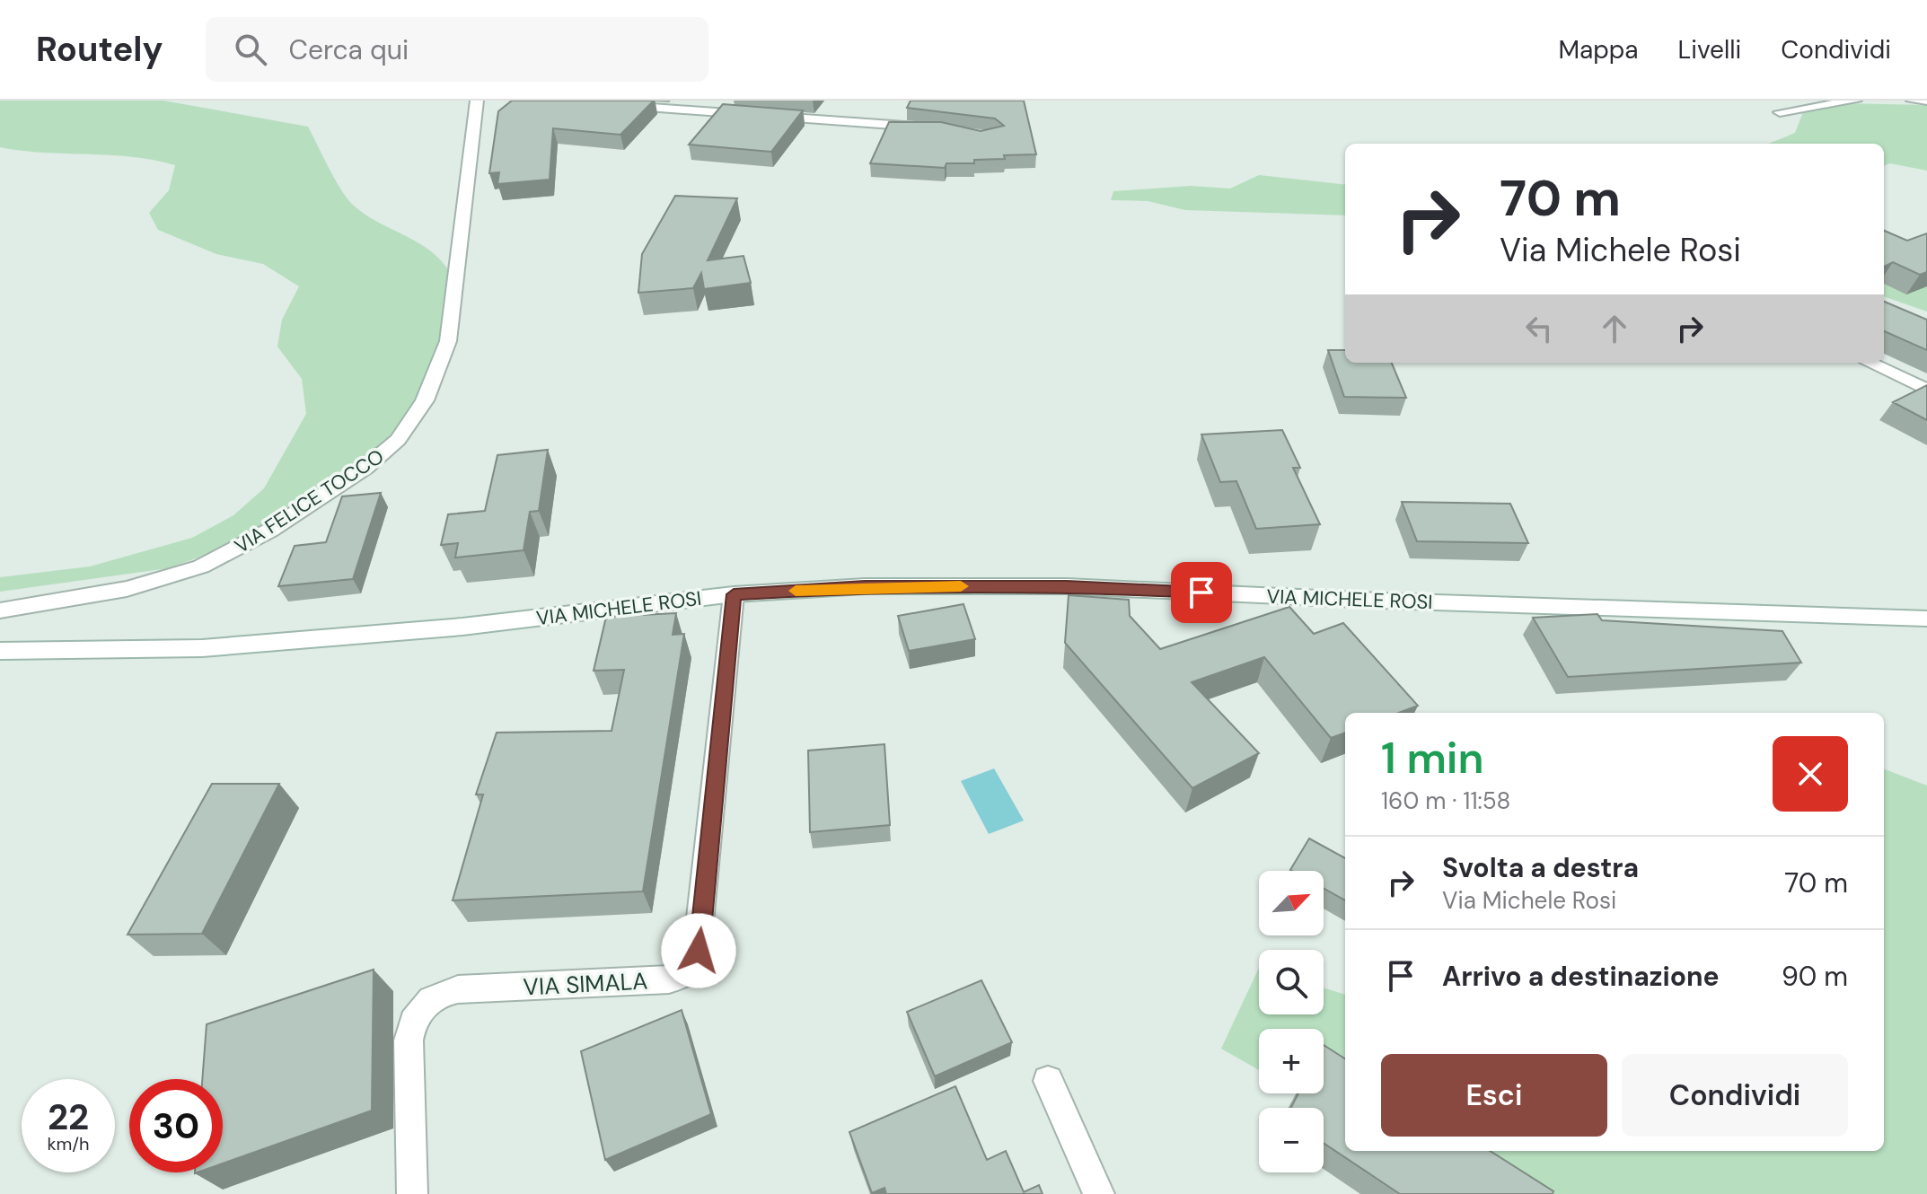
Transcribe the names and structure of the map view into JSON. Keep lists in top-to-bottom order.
{
  "streets": {
    "street": ["VIA FELICE TOCCO", "VIA MICHELE ROSI", "VIA SIMALA"]
  },
  "crossings": [
    ["VIA MICHELE ROSI", "VIA SIMALA"]
  ],
  "north": "top right",
  "page": {
    "header": "Routely",
    "search": "Cerca qui",
    "nav": ["Mappa", "Livelli", "Condividi"],
    "turn": ["70 m", "Via Michele Rosi"],
    "heading": ["1 min", "160 m · 11:58"],
    "list": [
      {
        "name": "Svolta a destra",
        "note": "Via Michele Rosi",
        "value": "70 m"
      },
      {
        "name": "Arrivo a destinazione",
        "value": "90 m"
      }
    ],
    "map_buttons": ["+", "−"],
    "buttons": ["Esci", "Condividi"],
    "speed": "22 km/h",
    "limit": "30"
  }
}
